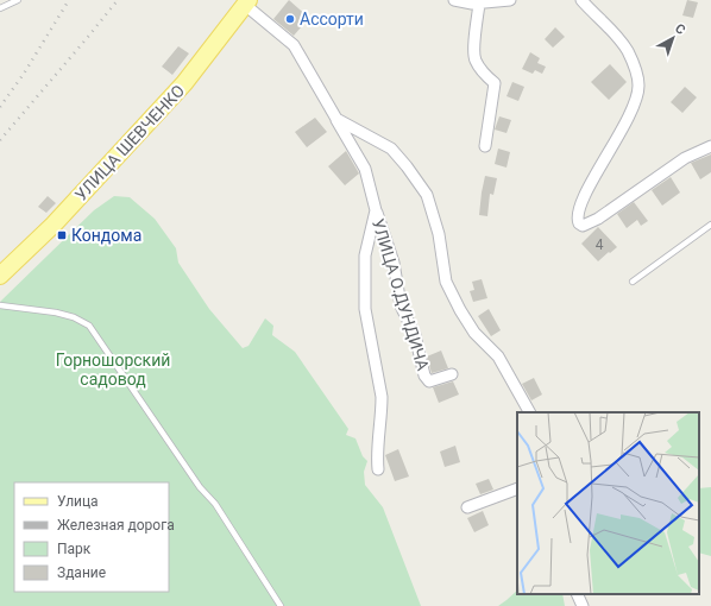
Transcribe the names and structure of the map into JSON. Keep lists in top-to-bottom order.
{
  "streets": {
    "main road": ["УЛИЦА ШЕВЧЕНКО"],
    "street": ["УЛИЦА О.ДУНДИЧА"]
  },
  "crossings": [
    ["УЛИЦА ШЕВЧЕНКО", "УЛИЦА О.ДУНДИЧА"]
  ],
  "parks": ["Горношорский садовод"],
  "places": {
    "other": ["Ассорти"],
    "transit": ["Кондома"]
  },
  "house_numbers": ["4"],
  "legend": [
    "Улица",
    "Железная дорога",
    "Парк",
    "Здание"
  ],
  "north": "top right"
}
